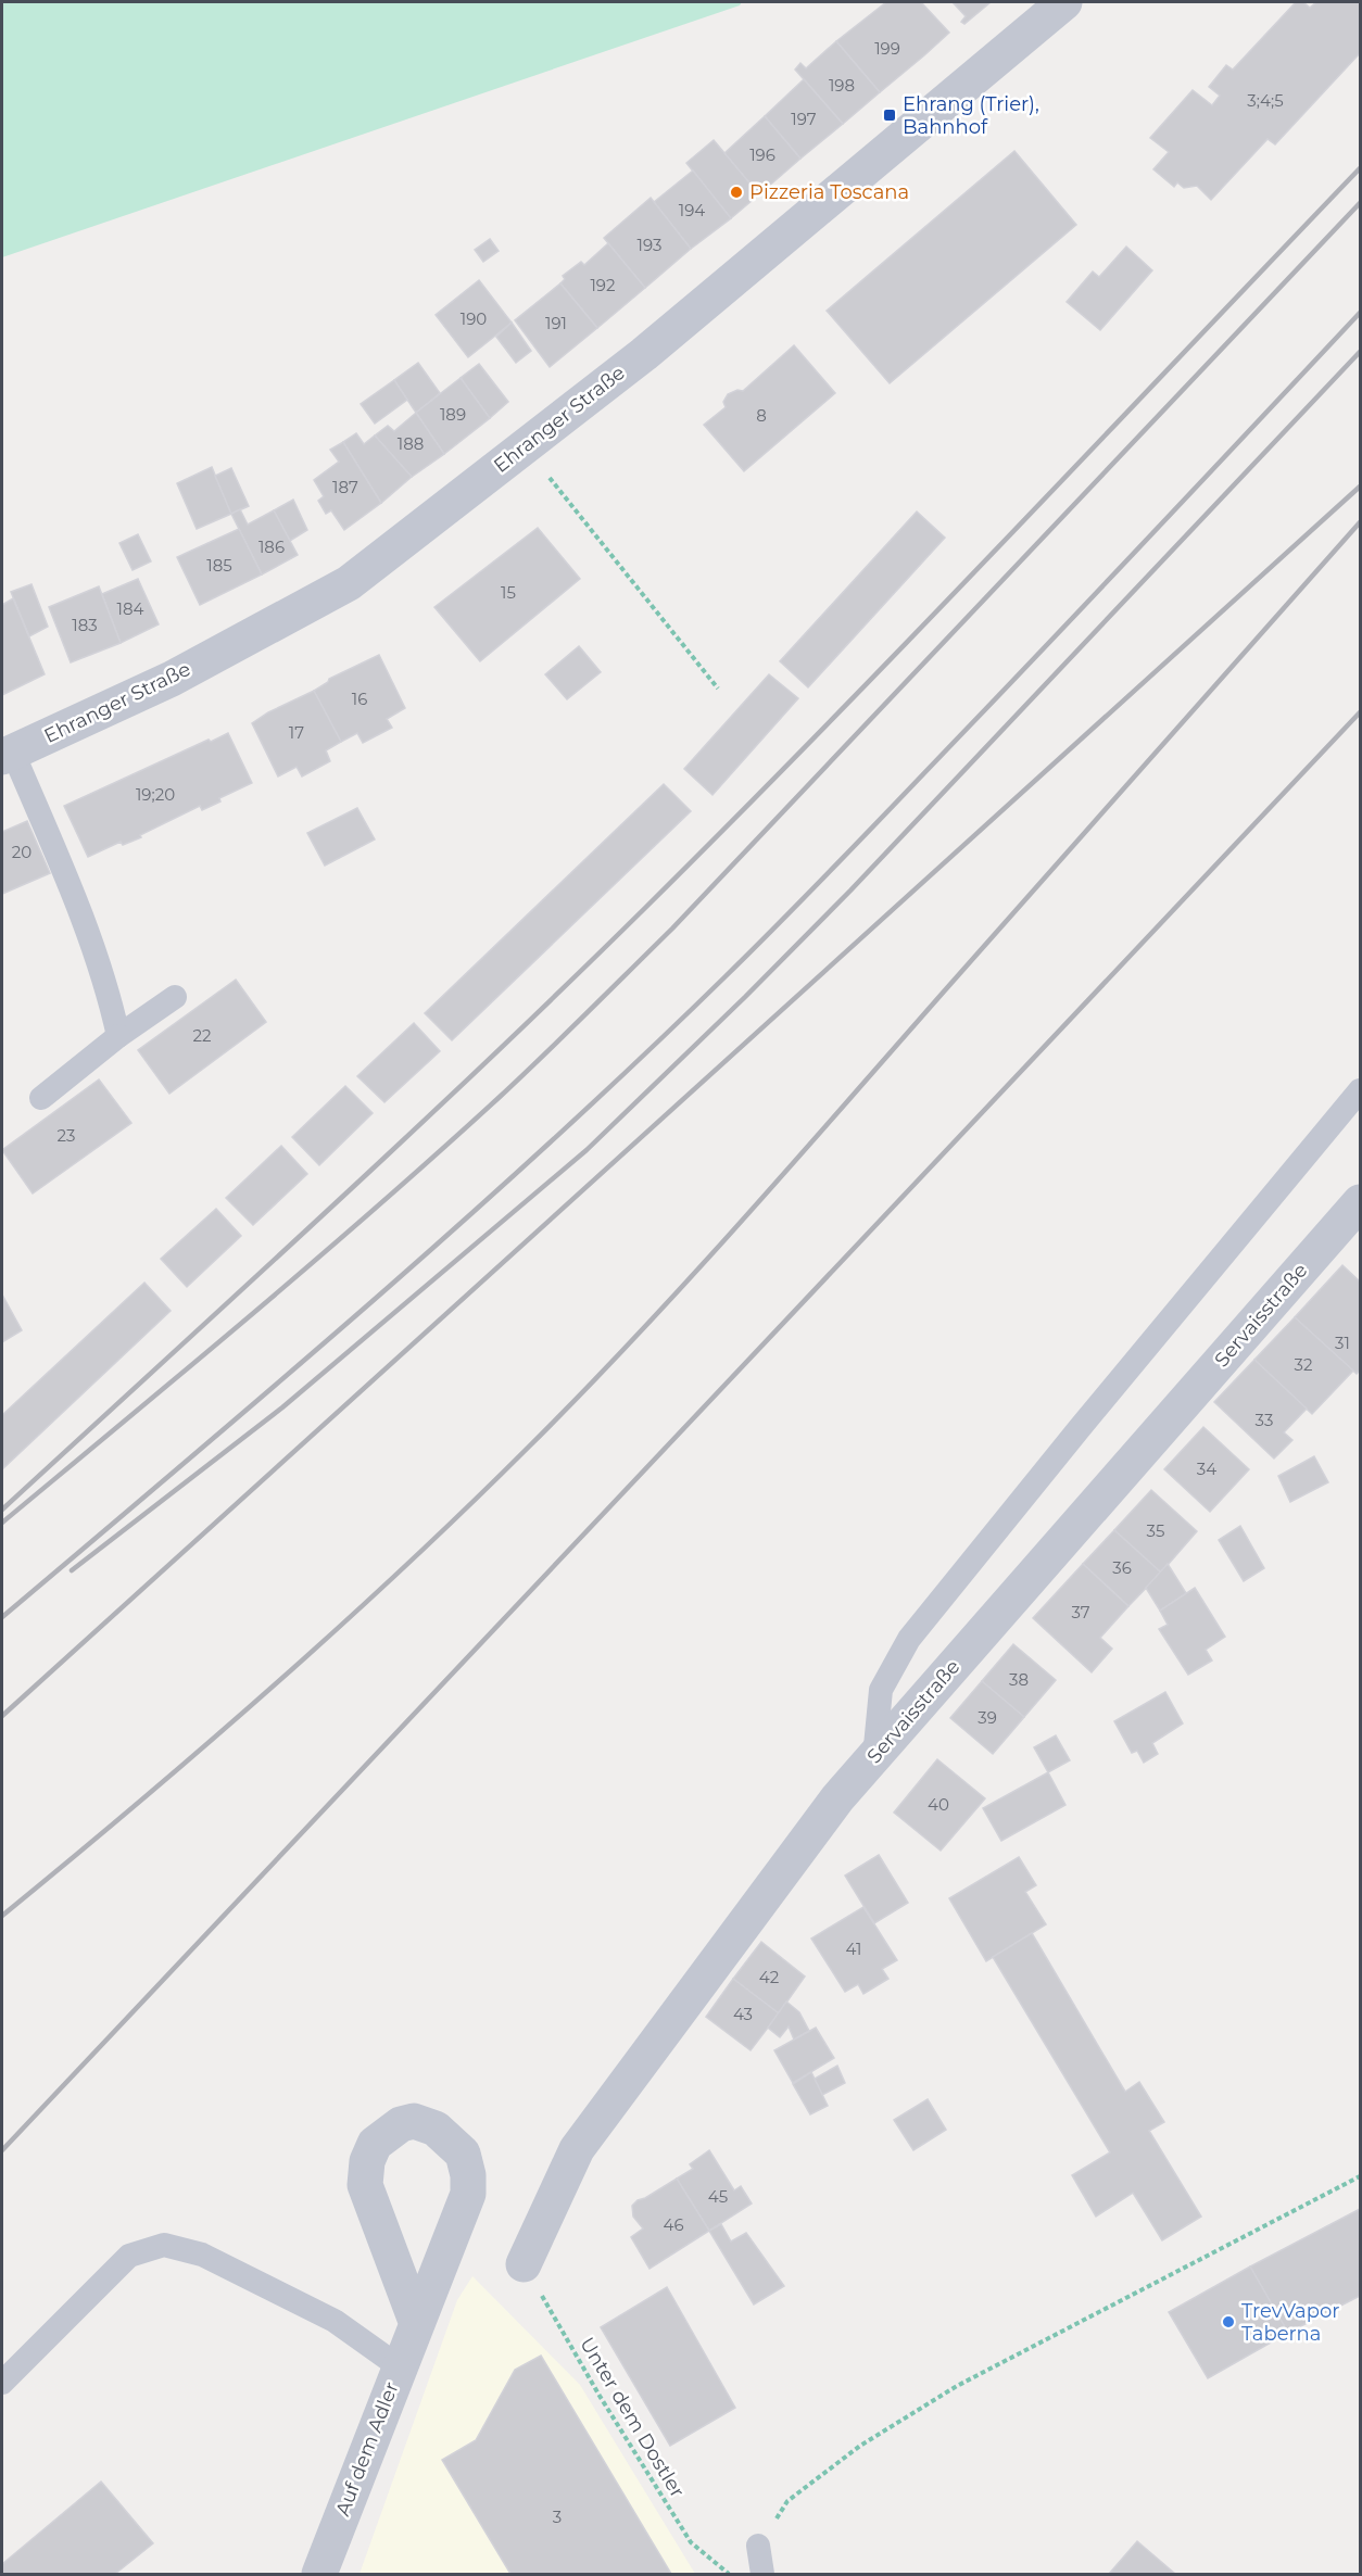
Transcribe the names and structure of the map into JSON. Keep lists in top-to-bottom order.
{
  "streets": {
    "street": ["Ehranger Straße", "Servaisstraße", "Auf dem Adler"],
    "path": ["Unter dem Dostler"]
  },
  "crossings": [
    ["Servaisstraße", "Unter dem Dostler"]
  ],
  "places": {
    "transit": ["Ehrang (Trier), Bahnhof"],
    "other": ["Pizzeria Toscana", "TrevVapor Taberna"]
  },
  "house_numbers": [
    "199",
    "198",
    "3;4;5",
    "197",
    "196",
    "194",
    "193",
    "192",
    "190",
    "191",
    "189",
    "8",
    "188",
    "187",
    "186",
    "185",
    "15",
    "184",
    "183",
    "16",
    "17",
    "19;20",
    "20",
    "22",
    "23",
    "31",
    "32",
    "33",
    "34",
    "35",
    "36",
    "37",
    "38",
    "39",
    "40",
    "41",
    "42",
    "43",
    "45",
    "46",
    "3"
  ]
}
